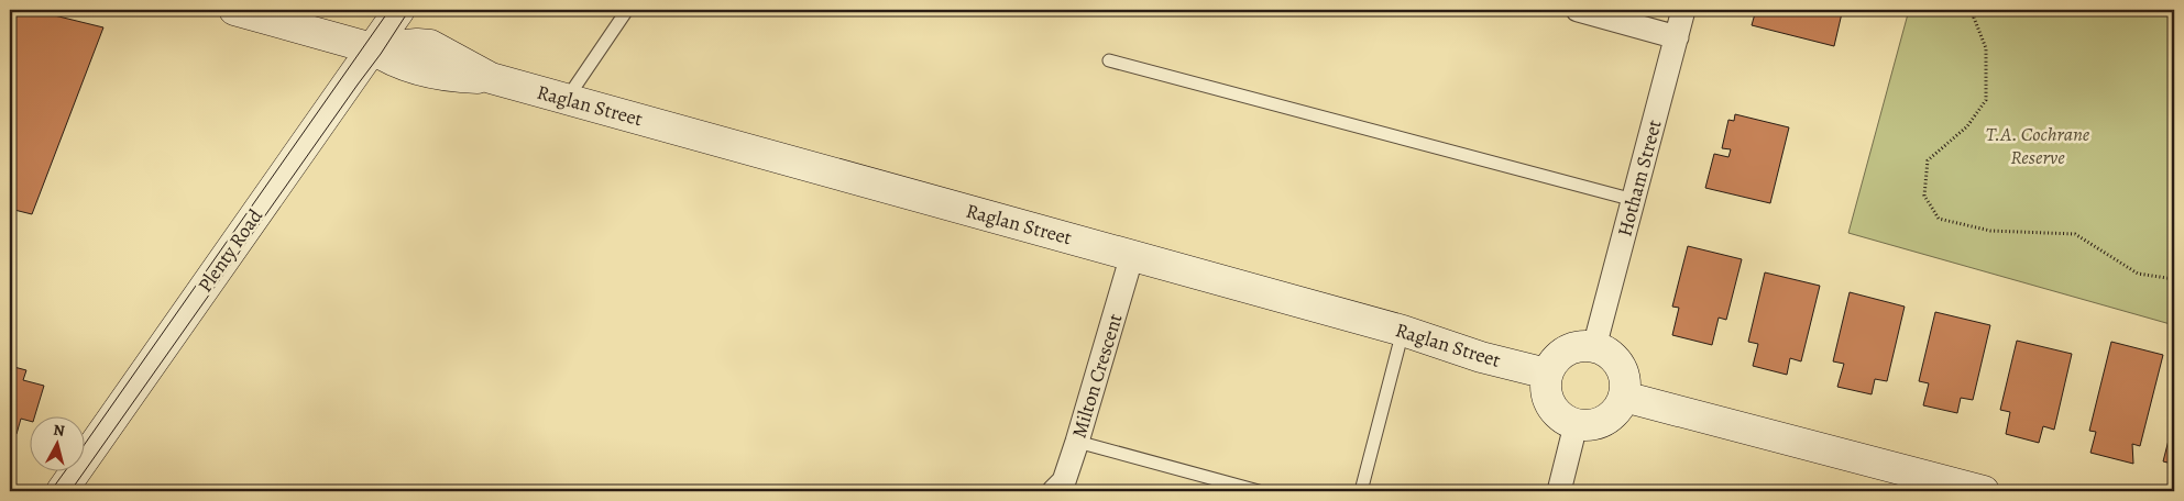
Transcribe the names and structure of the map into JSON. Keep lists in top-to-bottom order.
{
  "streets": {
    "street": [
      "Raglan Street",
      "Hotham Street",
      "Plenty Road",
      "Milton Crescent"
    ]
  },
  "crossings": [
    ["Raglan Street", "Hotham Street"],
    ["Raglan Street", "Plenty Road"],
    ["Raglan Street", "Milton Crescent"]
  ],
  "parks": ["T.A. Cochrane Reserve"],
  "north": "top"
}
